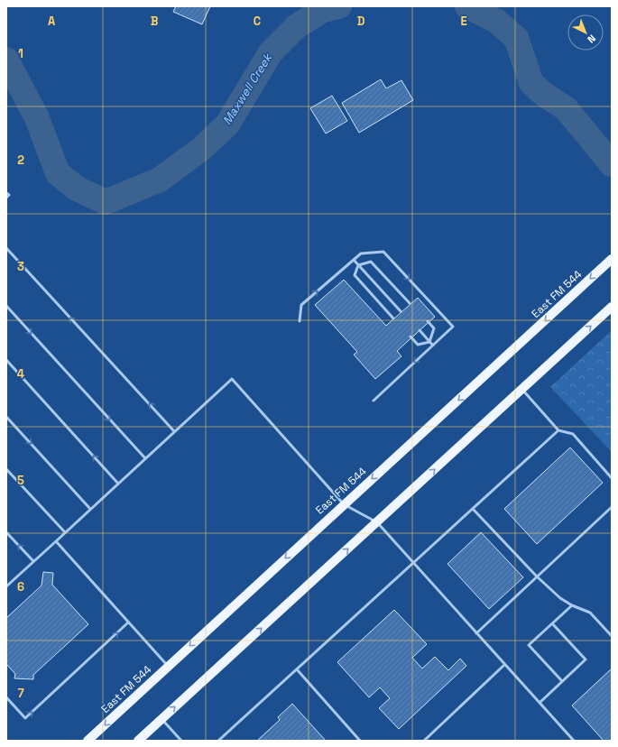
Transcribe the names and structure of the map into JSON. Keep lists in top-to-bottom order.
{
  "streets": {
    "main road": ["East FM 544"]
  },
  "water": ["Maxwell Creek"],
  "north": "bottom right",
  "grid": {
    "columns": [
      "A",
      "B",
      "C",
      "D",
      "E"
    ],
    "rows": [
      "1",
      "2",
      "3",
      "4",
      "5",
      "6",
      "7"
    ]
  }
}
